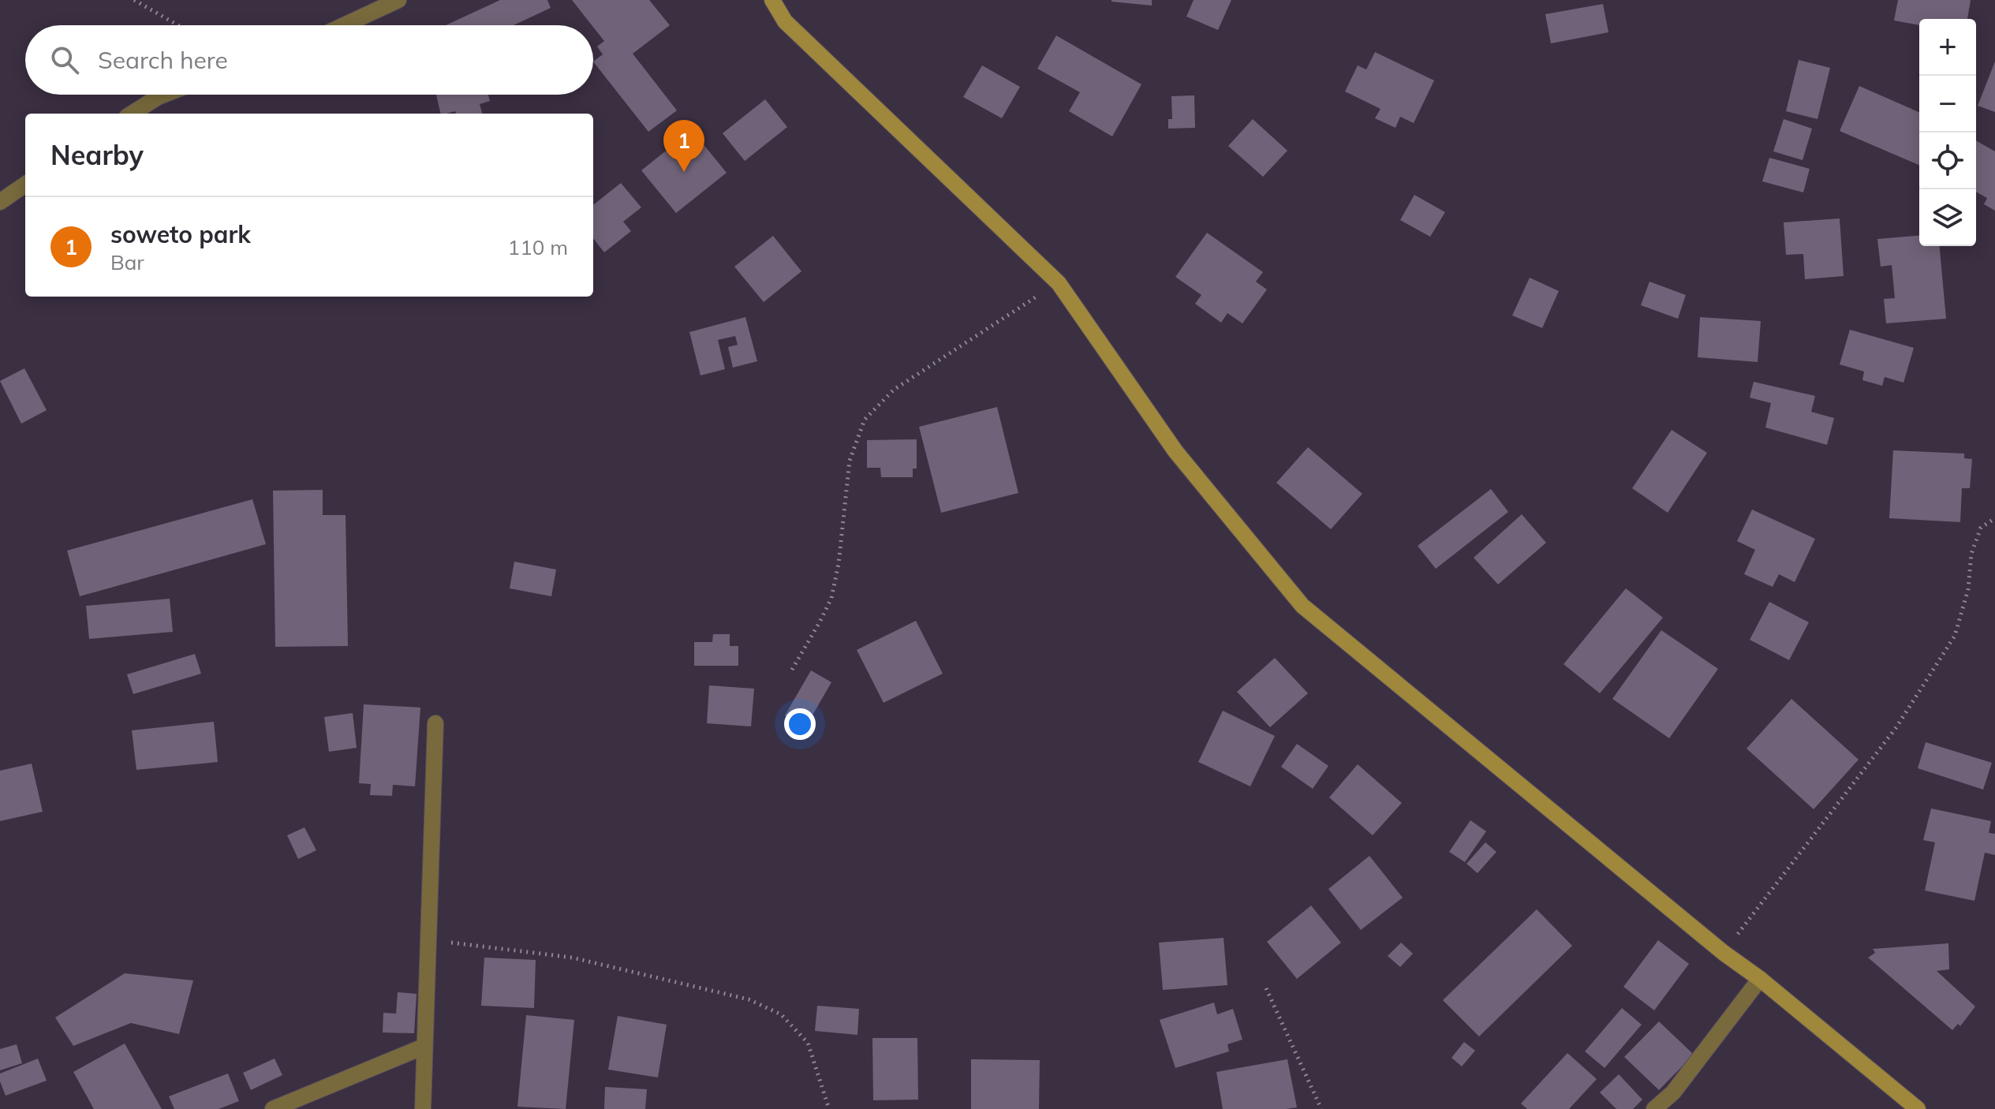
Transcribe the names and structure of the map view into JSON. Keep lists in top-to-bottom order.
{
  "page": {
    "map_buttons": ["+", "−"],
    "search": "Search here",
    "heading": "Nearby",
    "pins": "1",
    "list": [
      {
        "mark": "1",
        "name": "soweto park",
        "note": "Bar",
        "value": "110 m"
      }
    ]
  }
}
